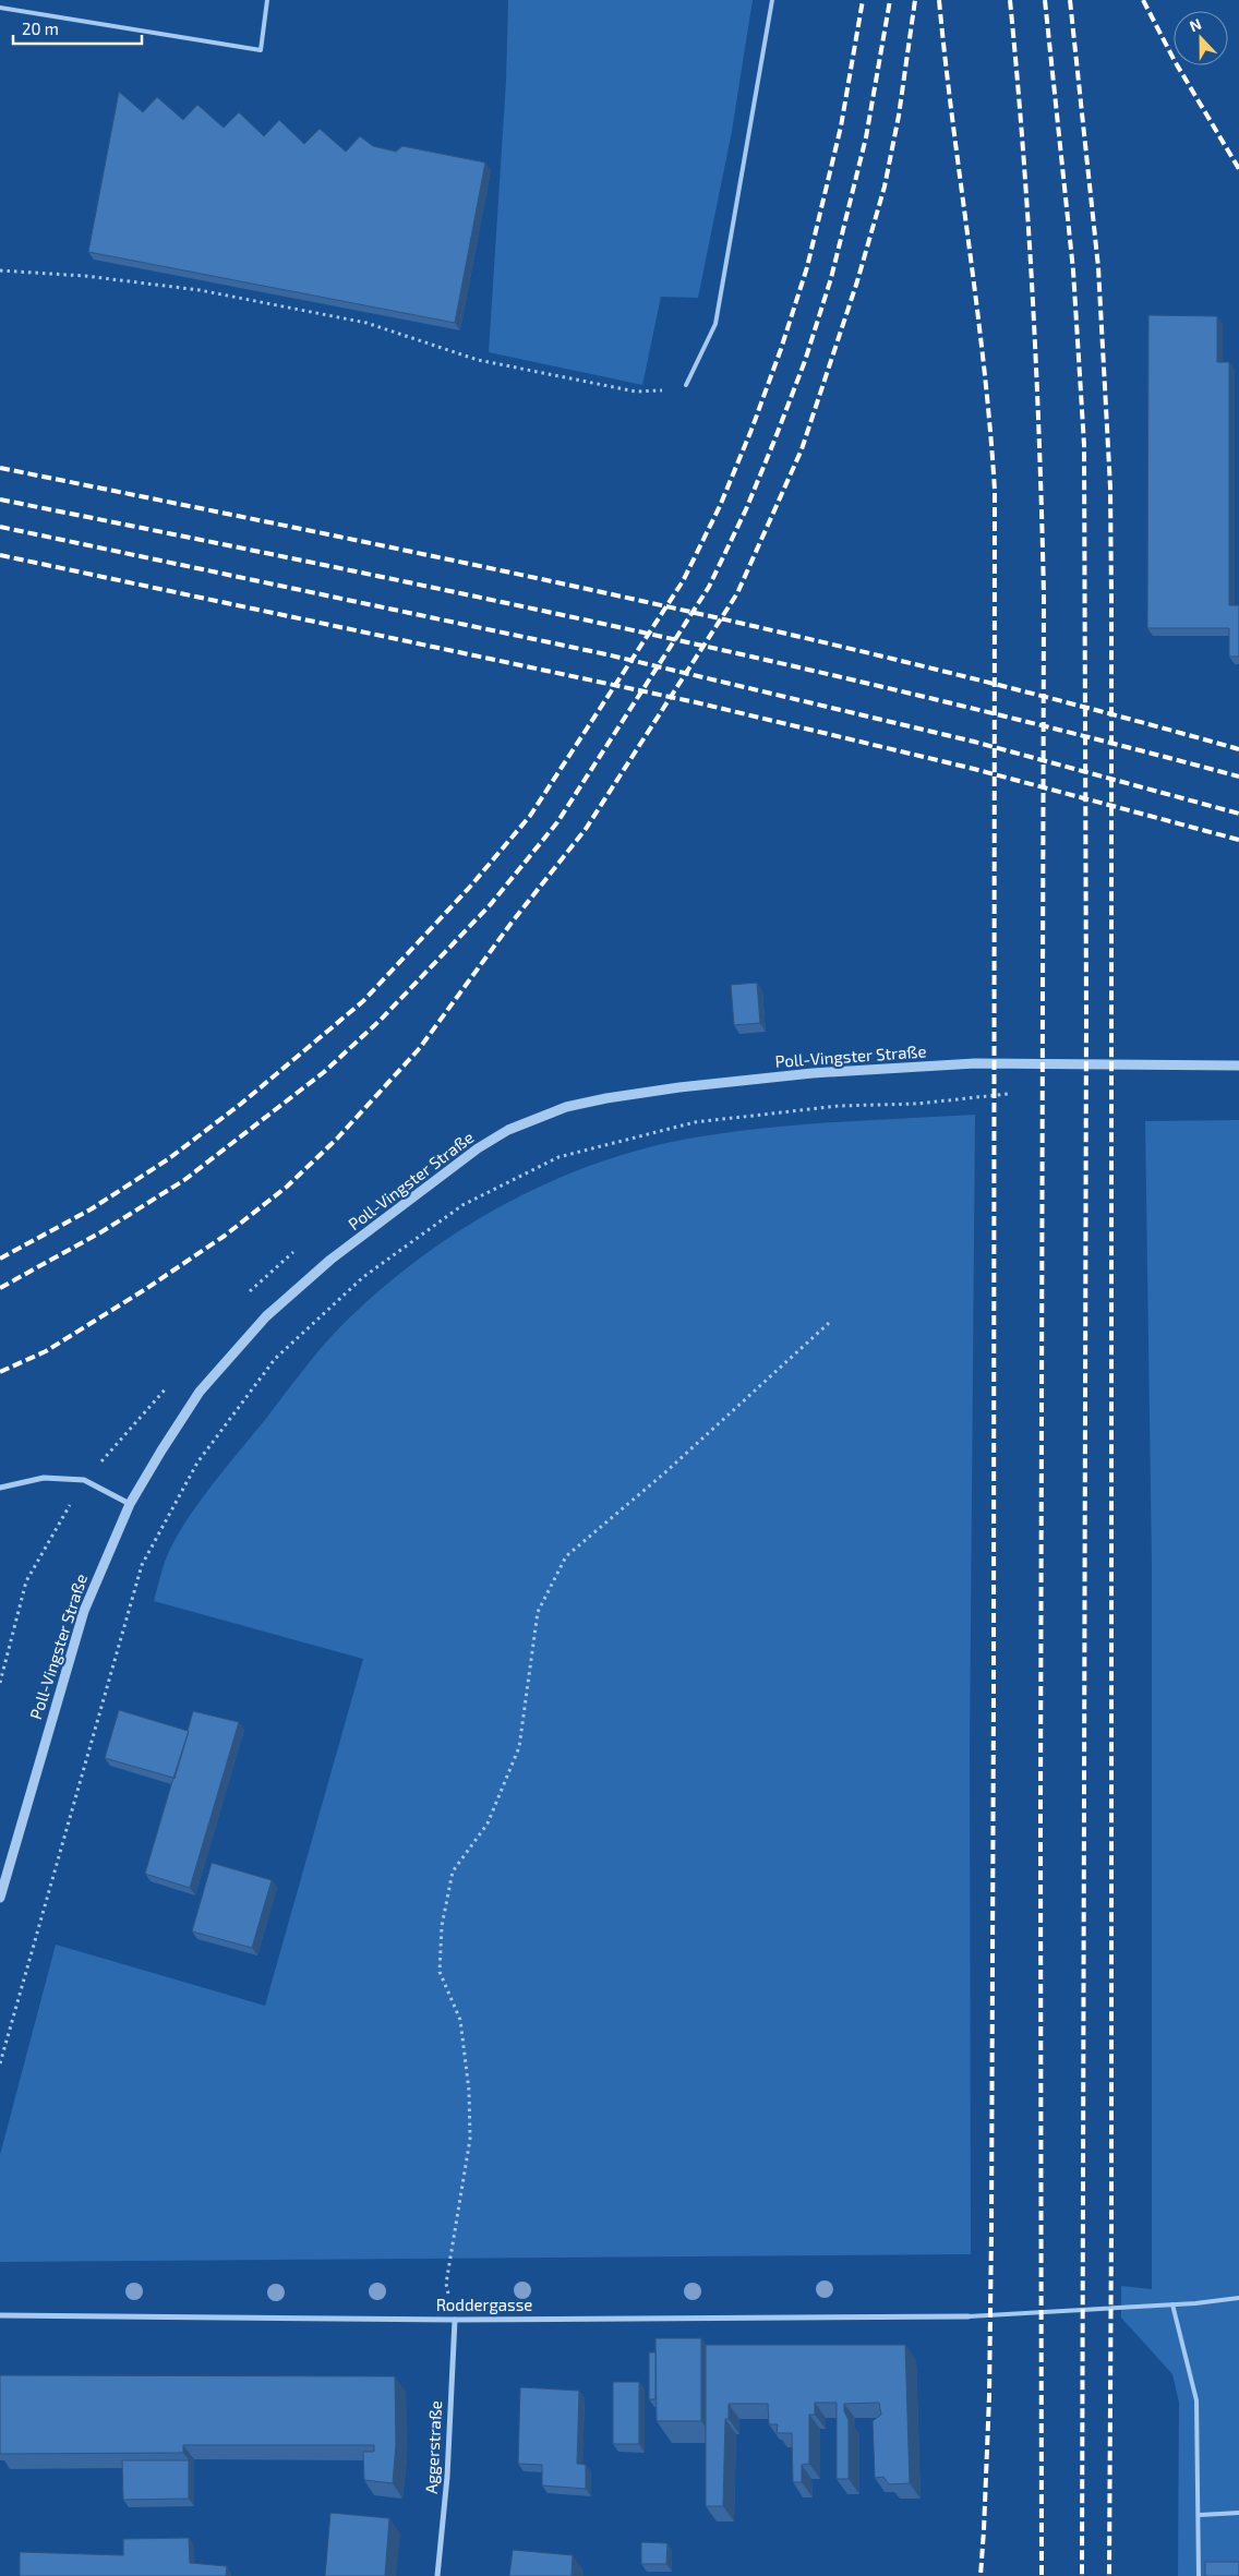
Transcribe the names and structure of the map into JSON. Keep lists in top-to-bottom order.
{
  "streets": {
    "street": ["Poll-Vingster Straße", "Roddergasse", "Aggerstraße"]
  },
  "crossings": [
    ["Roddergasse", "Aggerstraße"]
  ],
  "scale_bar": "20 m",
  "north": "top"
}
